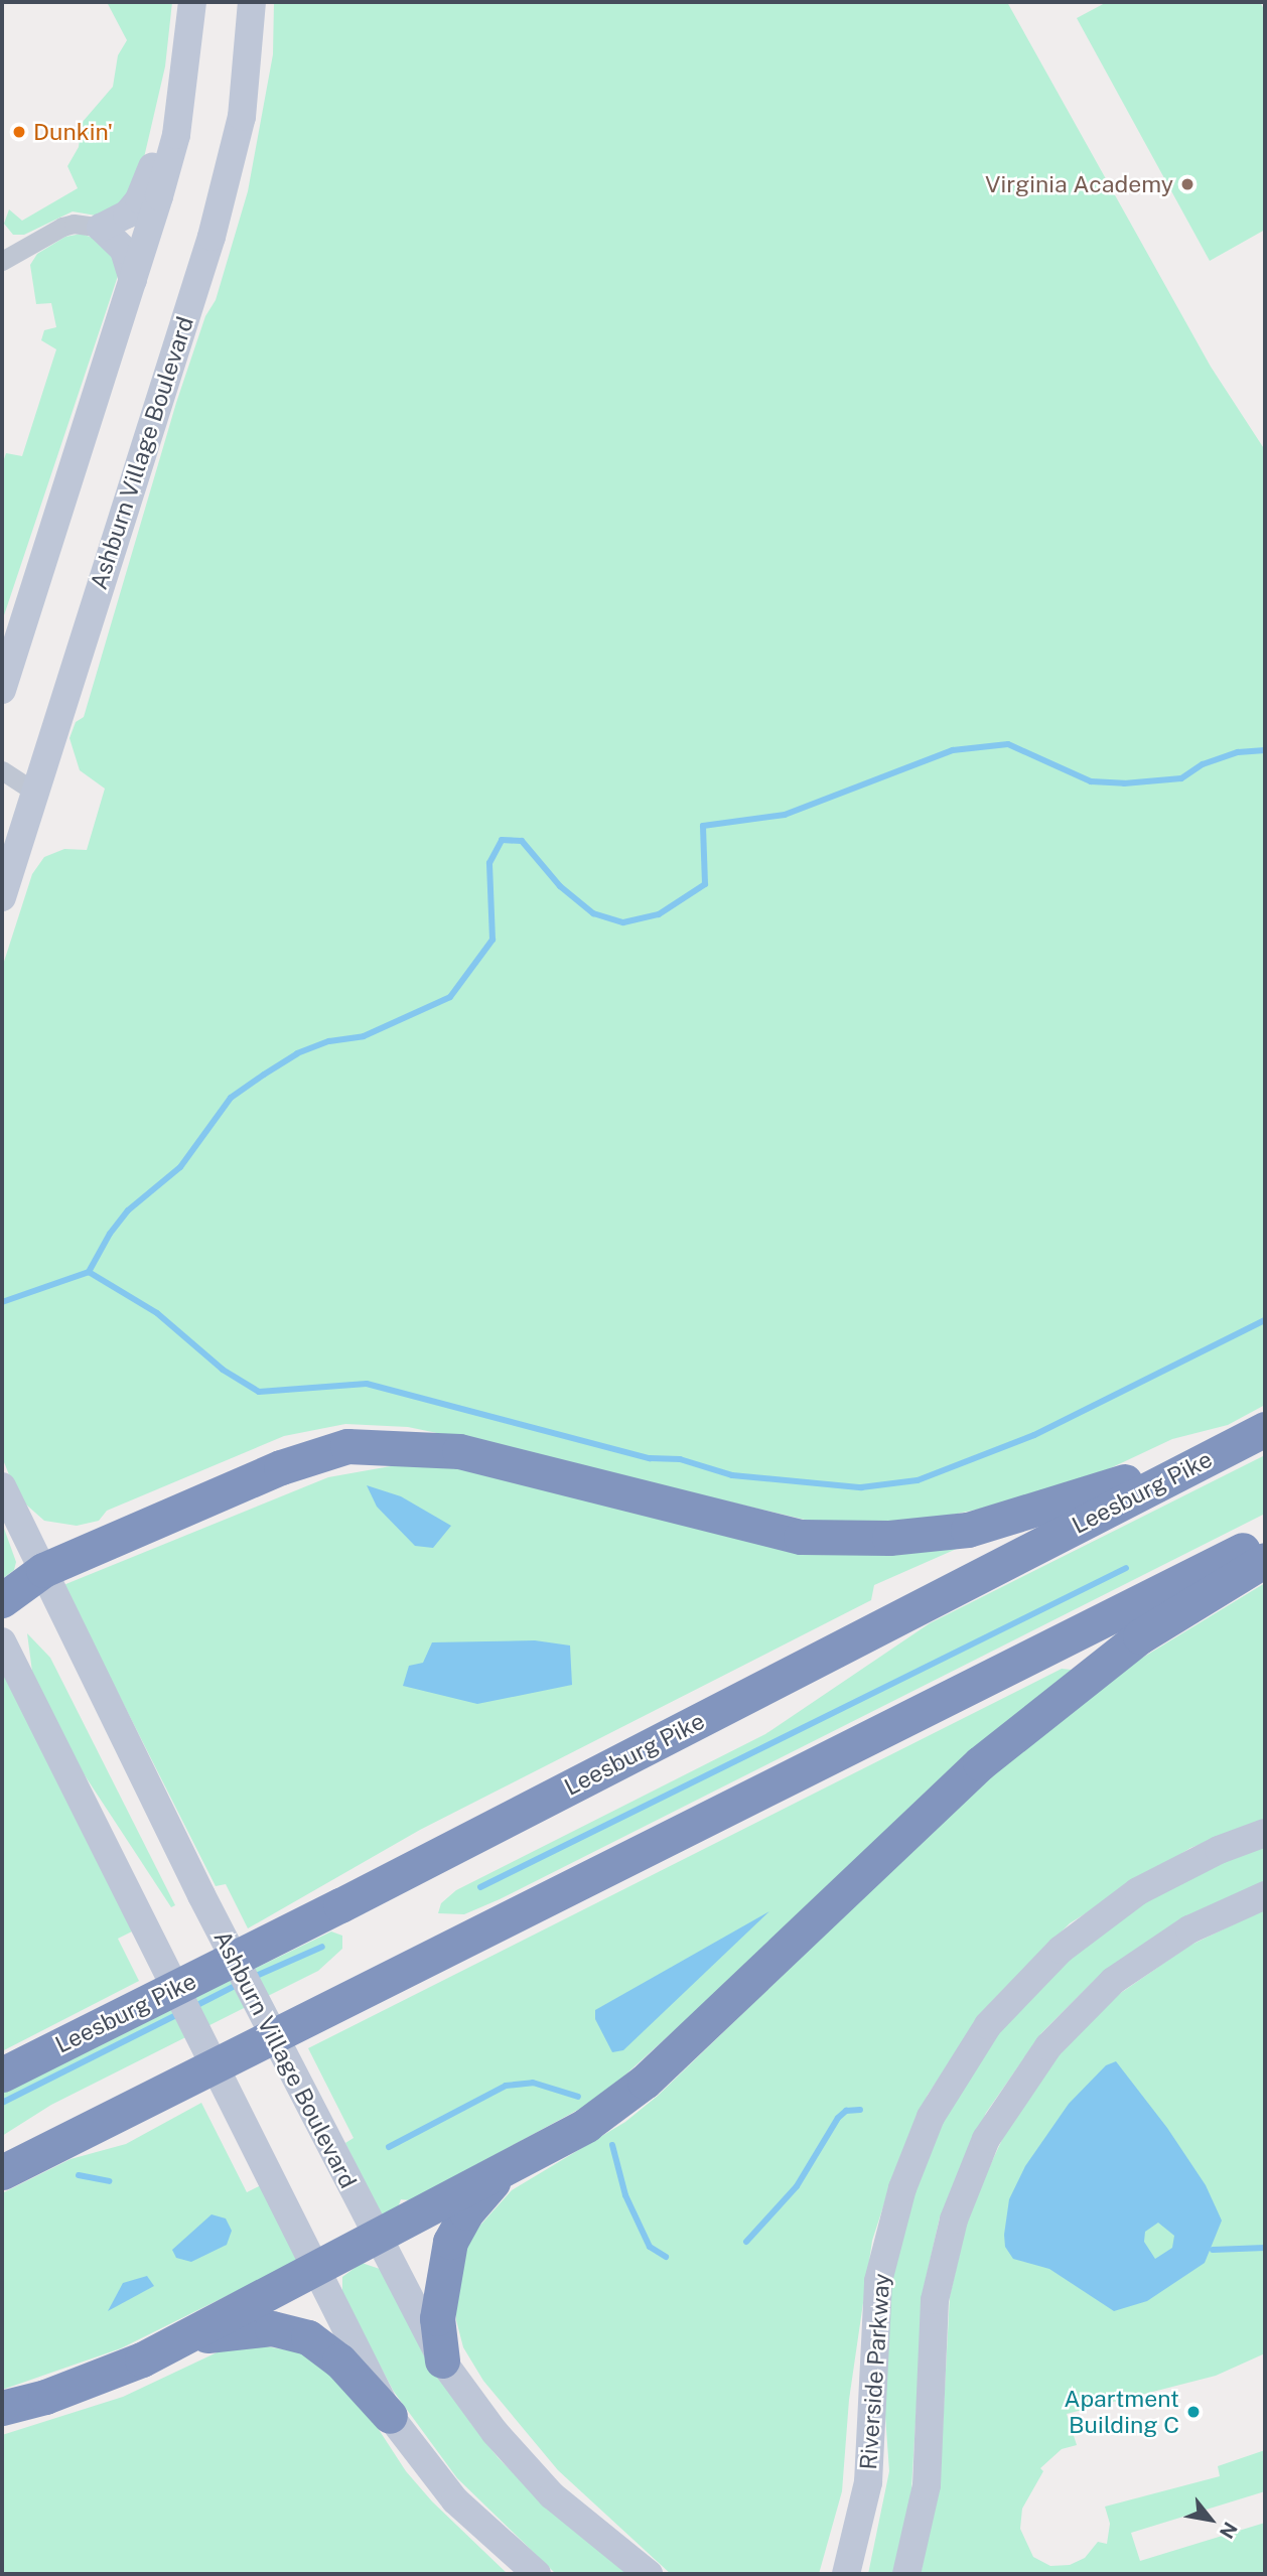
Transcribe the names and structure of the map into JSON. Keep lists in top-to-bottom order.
{
  "streets": {
    "highway": ["Leesburg Pike"],
    "main road": ["Ashburn Village Boulevard", "Riverside Parkway"]
  },
  "places": ["Dunkin'", "Virginia Academy", "Apartment Building C"],
  "north": "bottom right"
}
